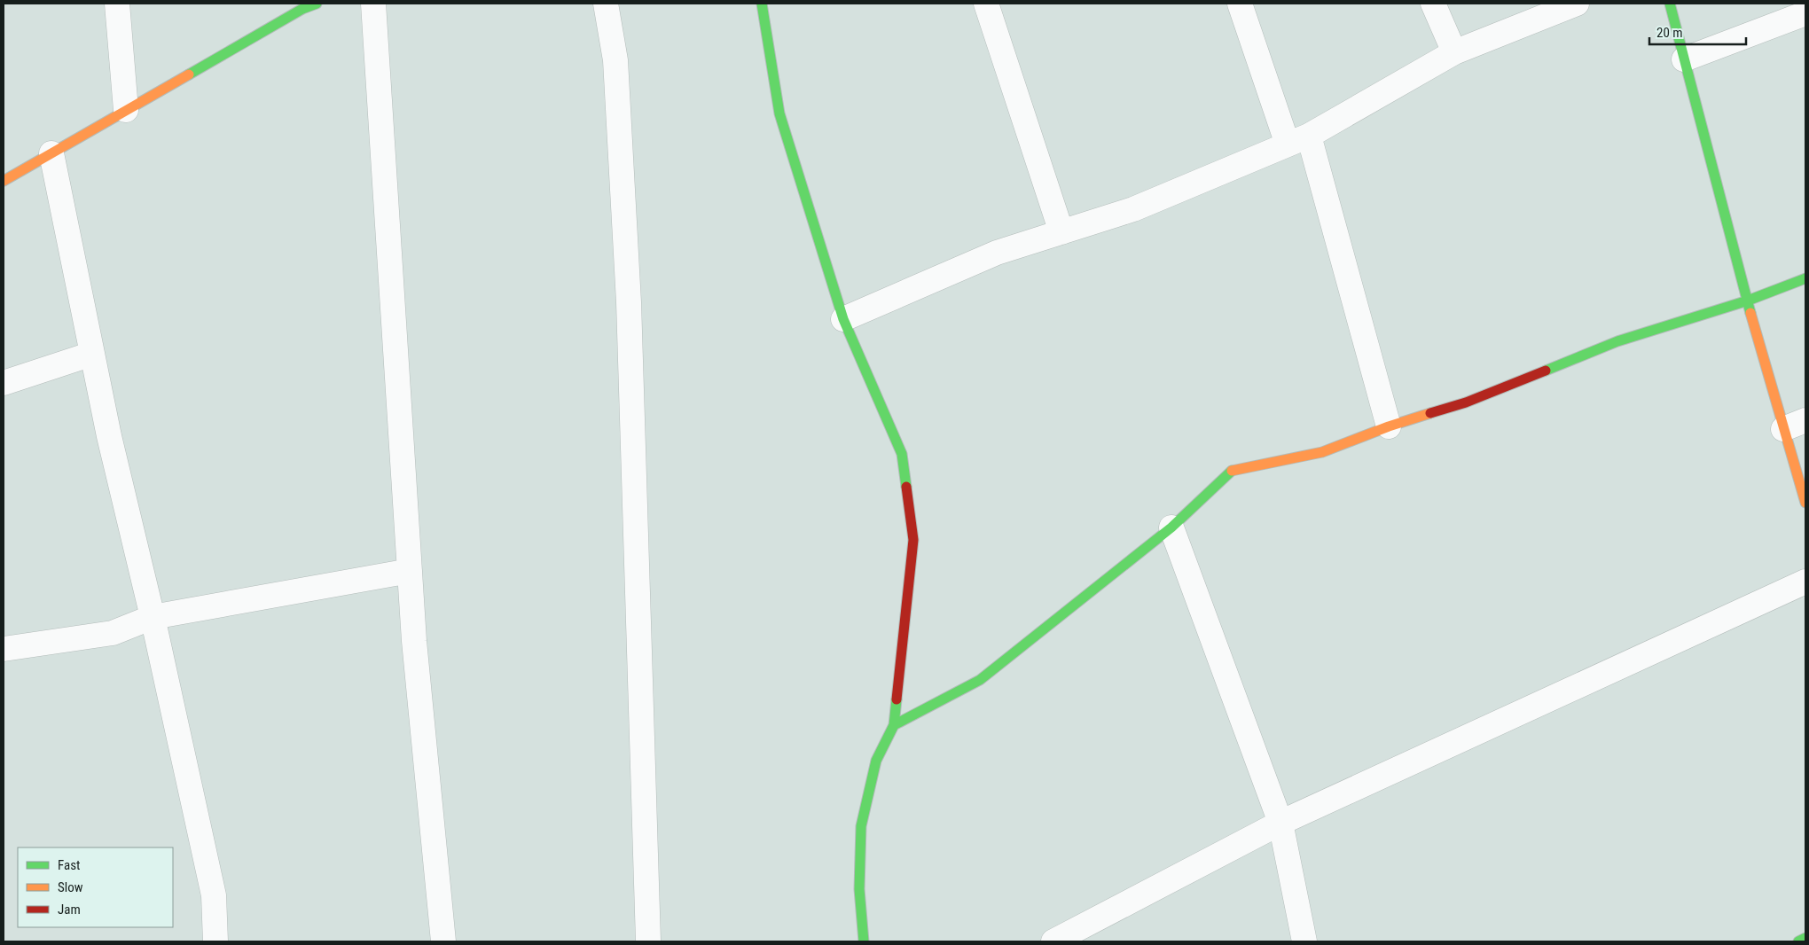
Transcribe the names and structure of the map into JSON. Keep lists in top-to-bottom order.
{
  "legend": ["Fast", "Slow", "Jam"],
  "scale_bar": "20 m"
}
